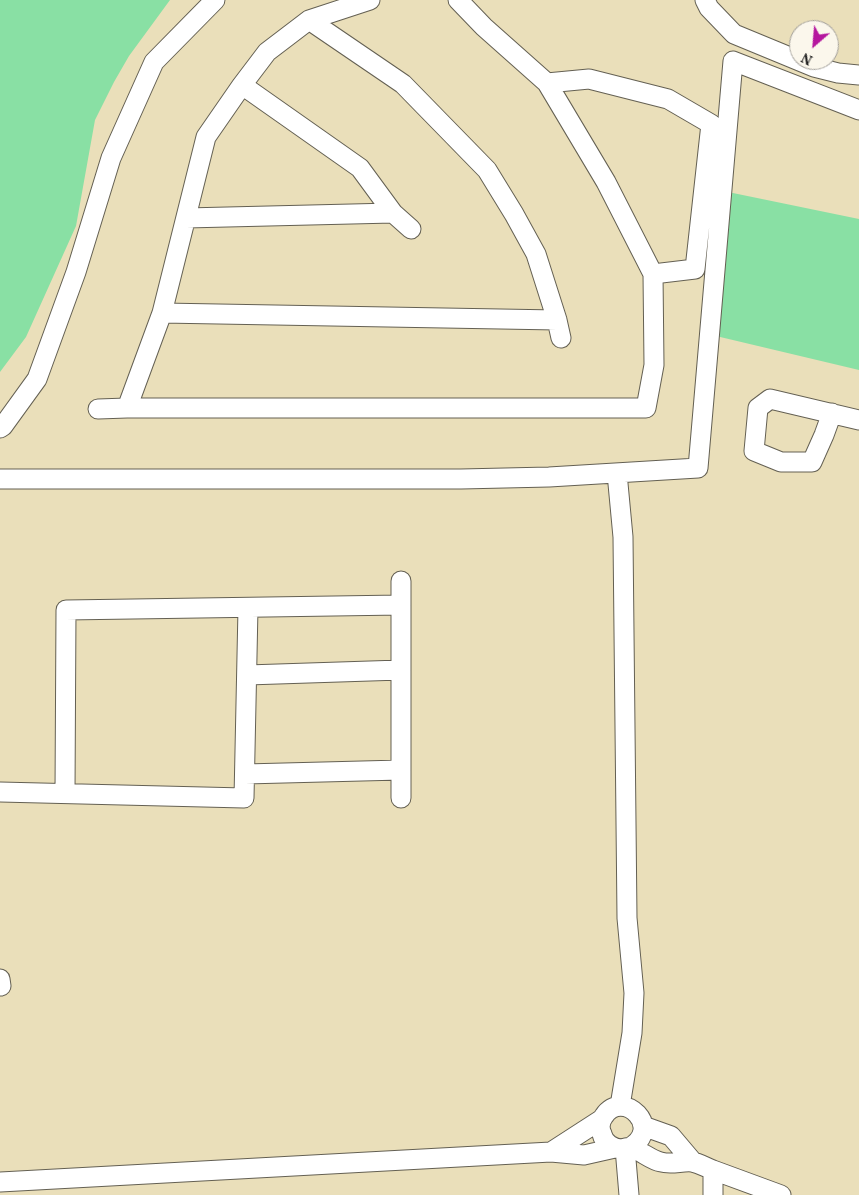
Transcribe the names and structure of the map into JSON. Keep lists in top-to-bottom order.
{
  "north": "bottom left"
}
